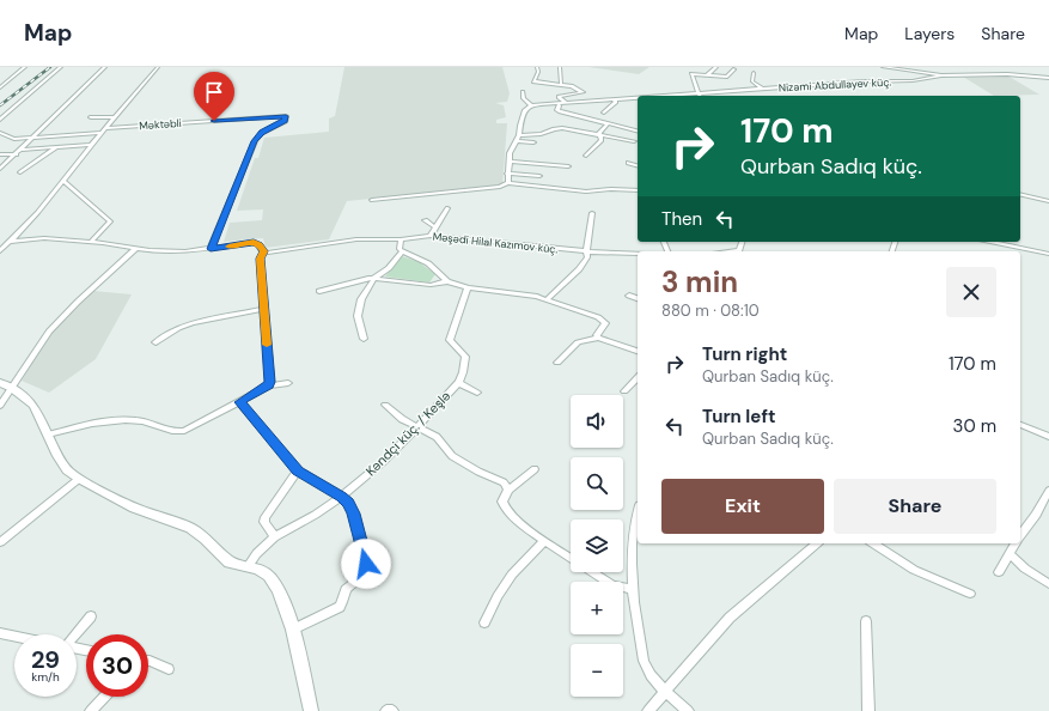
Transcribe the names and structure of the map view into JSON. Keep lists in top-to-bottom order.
{
  "streets": {
    "street": [
      "Nizami Abdullayev küç.",
      "Məktəbli",
      "Məşədi Hilal Kazımov küç.",
      "Kəndçi küç. / Keşlə"
    ]
  },
  "crossings": [
    ["Məktəbli", "Məşədi Hilal Kazımov küç."]
  ],
  "page": {
    "header": "Map",
    "nav": ["Map", "Layers", "Share"],
    "turn": ["170 m", "Qurban Sadıq küç."],
    "then": "Then",
    "heading": ["3 min", "880 m · 08:10"],
    "list": [
      {
        "name": "Turn right",
        "note": "Qurban Sadıq küç.",
        "value": "170 m"
      },
      {
        "name": "Turn left",
        "note": "Qurban Sadıq küç.",
        "value": "30 m"
      }
    ],
    "map_buttons": ["+", "−"],
    "buttons": ["Exit", "Share"],
    "speed": "29 km/h",
    "limit": "30"
  }
}
